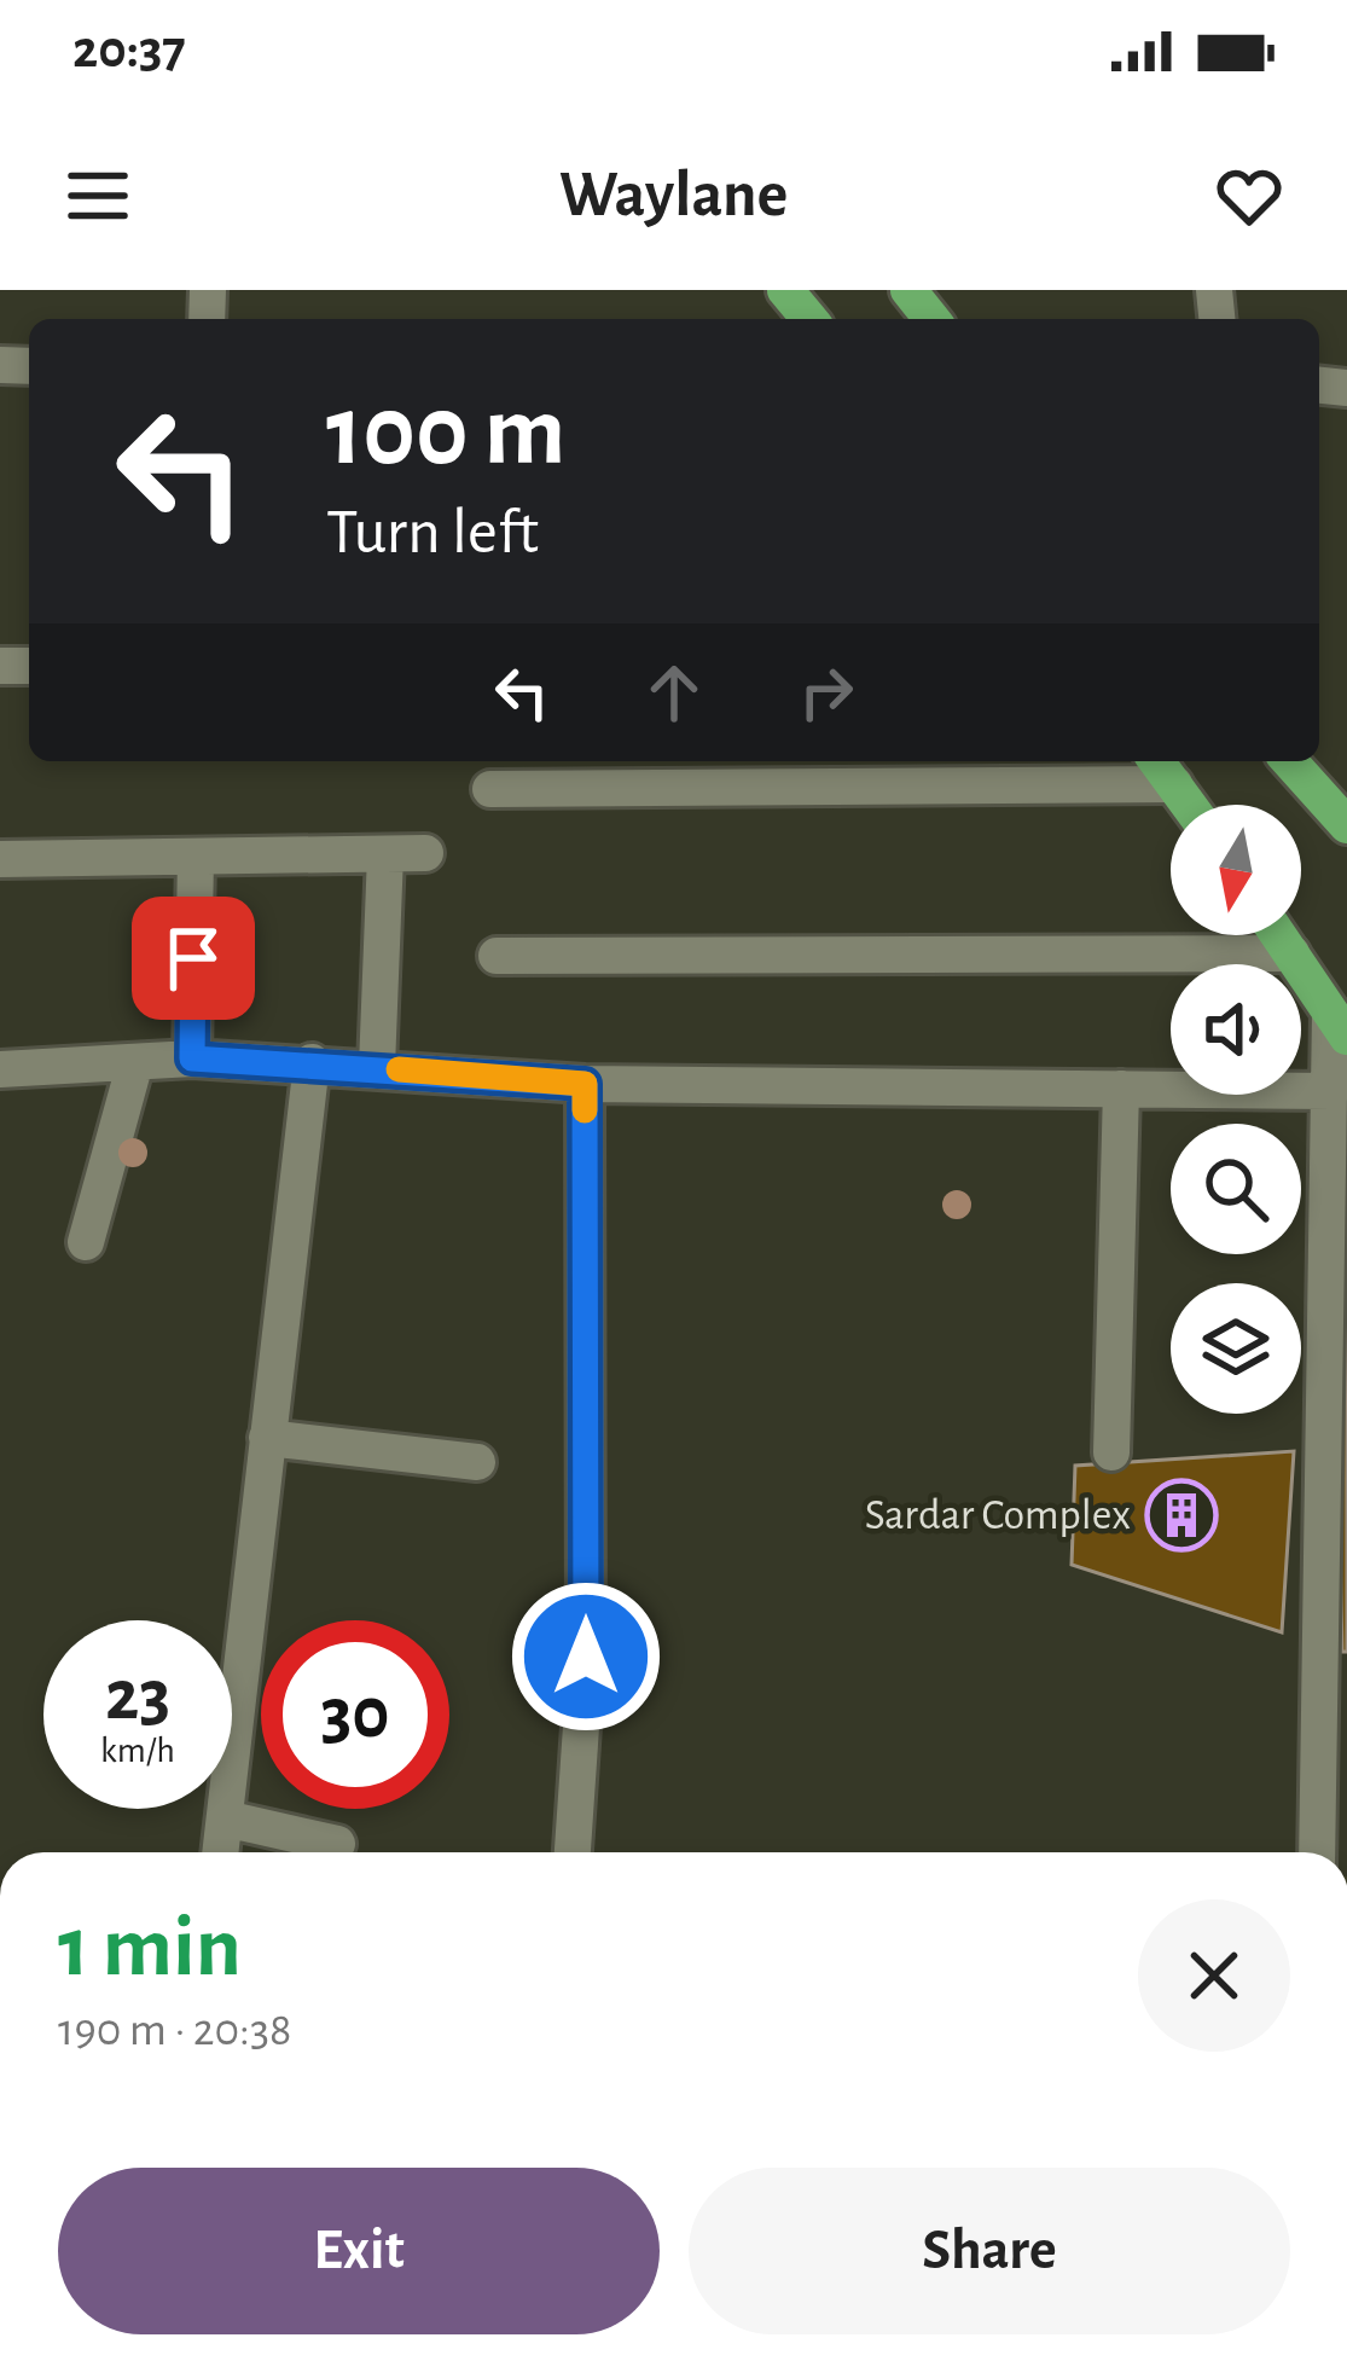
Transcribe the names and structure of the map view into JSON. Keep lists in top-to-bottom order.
{
  "places": {
    "building": ["Sardar Complex"]
  },
  "north": "bottom",
  "page": {
    "status": "20:37",
    "header": "Waylane",
    "turn": ["100 m", "Turn left"],
    "speed": "23 km/h",
    "limit": "30",
    "heading": ["1 min", "190 m · 20:38"],
    "buttons": ["Exit", "Share"]
  }
}
